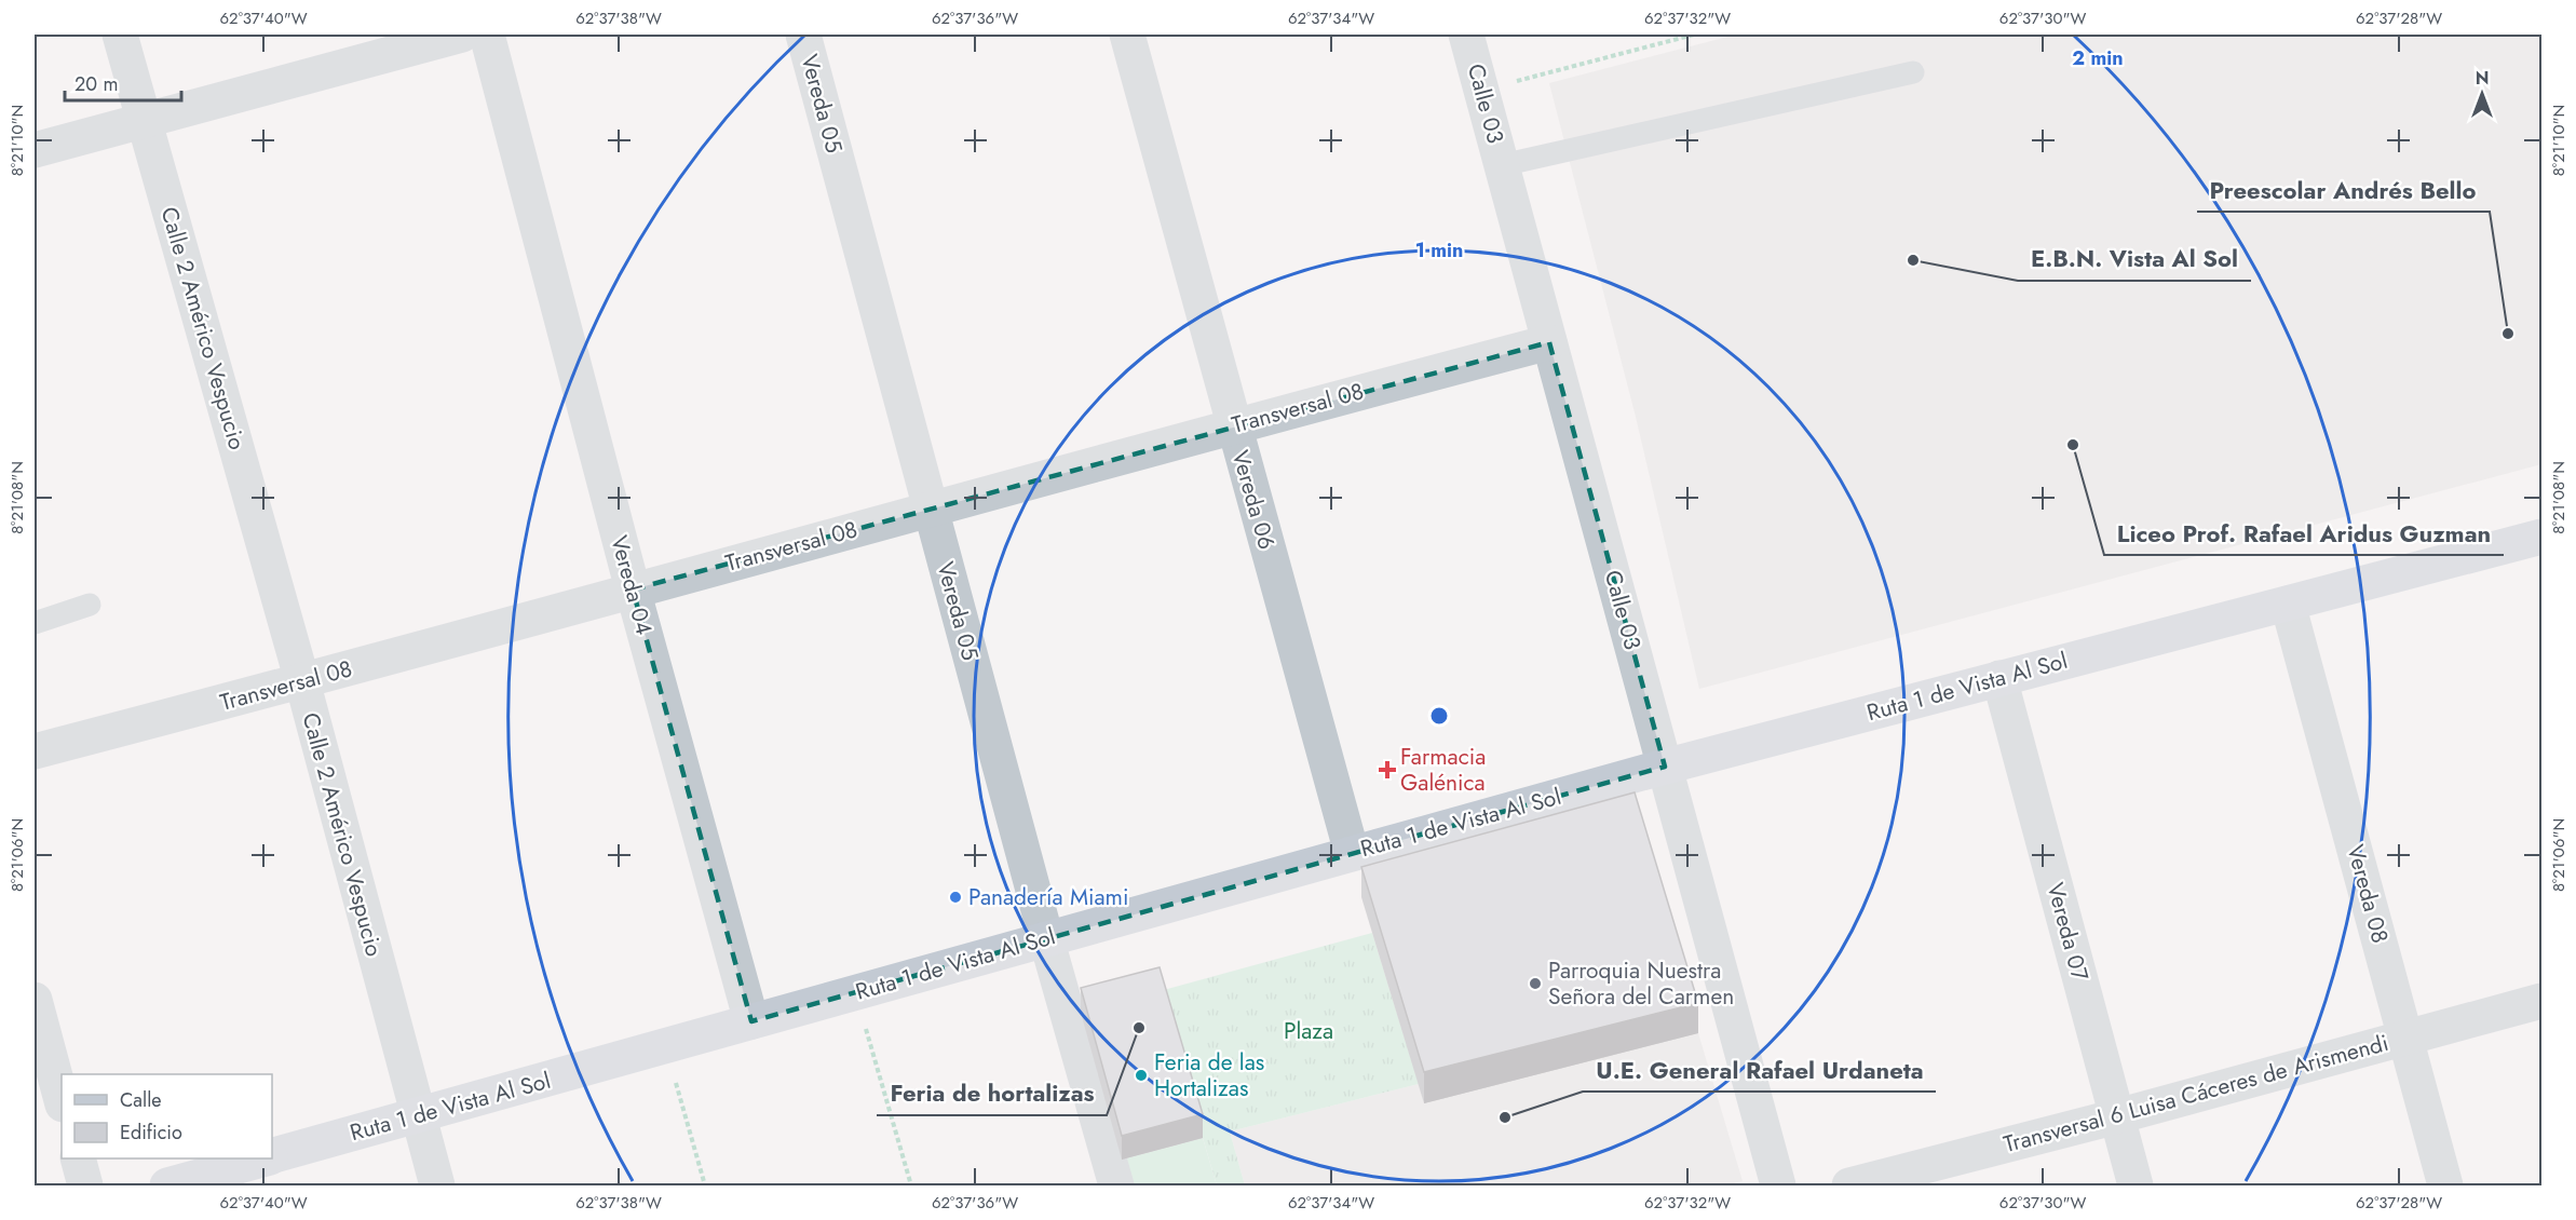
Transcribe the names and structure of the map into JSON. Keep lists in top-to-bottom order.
{
  "streets": {
    "street": [
      "Vereda 05",
      "Calle 03",
      "Calle 2 Américo Vespucio",
      "Transversal 08",
      "Vereda 06",
      "Vereda 04",
      "Ruta 1 de Vista Al Sol",
      "Vereda 08",
      "Vereda 07",
      "Transversal 6 Luisa Cáceres de Arismendi"
    ]
  },
  "crossings": [
    ["Vereda 05", "Transversal 08"],
    ["Vereda 05", "Ruta 1 de Vista Al Sol"],
    ["Calle 03", "Transversal 08"],
    ["Calle 03", "Ruta 1 de Vista Al Sol"],
    ["Calle 2 Américo Vespucio", "Transversal 08"],
    ["Calle 2 Américo Vespucio", "Ruta 1 de Vista Al Sol"],
    ["Transversal 08", "Vereda 06"],
    ["Transversal 08", "Vereda 04"],
    ["Vereda 06", "Ruta 1 de Vista Al Sol"],
    ["Vereda 04", "Ruta 1 de Vista Al Sol"],
    ["Ruta 1 de Vista Al Sol", "Vereda 08"],
    ["Ruta 1 de Vista Al Sol", "Vereda 07"],
    ["Vereda 08", "Transversal 6 Luisa Cáceres de Arismendi"],
    ["Vereda 07", "Transversal 6 Luisa Cáceres de Arismendi"]
  ],
  "parks": ["Plaza"],
  "places": {
    "other": [
      "E.B.N. Vista Al Sol",
      "Preescolar Andrés Bello",
      "Liceo Prof. Rafael Aridus Guzman",
      "Panadería Miami",
      "Parroquia Nuestra Señora del Carmen",
      "Feria de hortalizas",
      "Feria de las Hortalizas",
      "U.E. General Rafael Urdaneta"
    ],
    "health": ["Farmacia Galénica"]
  },
  "legend": ["Calle", "Edificio"],
  "scale_bar": "20 m",
  "north": "top",
  "coordinates": [
    "62°37'40\"W",
    "62°37'38\"W",
    "62°37'36\"W",
    "62°37'34\"W",
    "62°37'32\"W",
    "62°37'30\"W",
    "62°37'28\"W",
    "8°21'10\"N",
    "8°21'08\"N",
    "8°21'06\"N"
  ],
  "rings": ["2 min", "1 min"]
}
